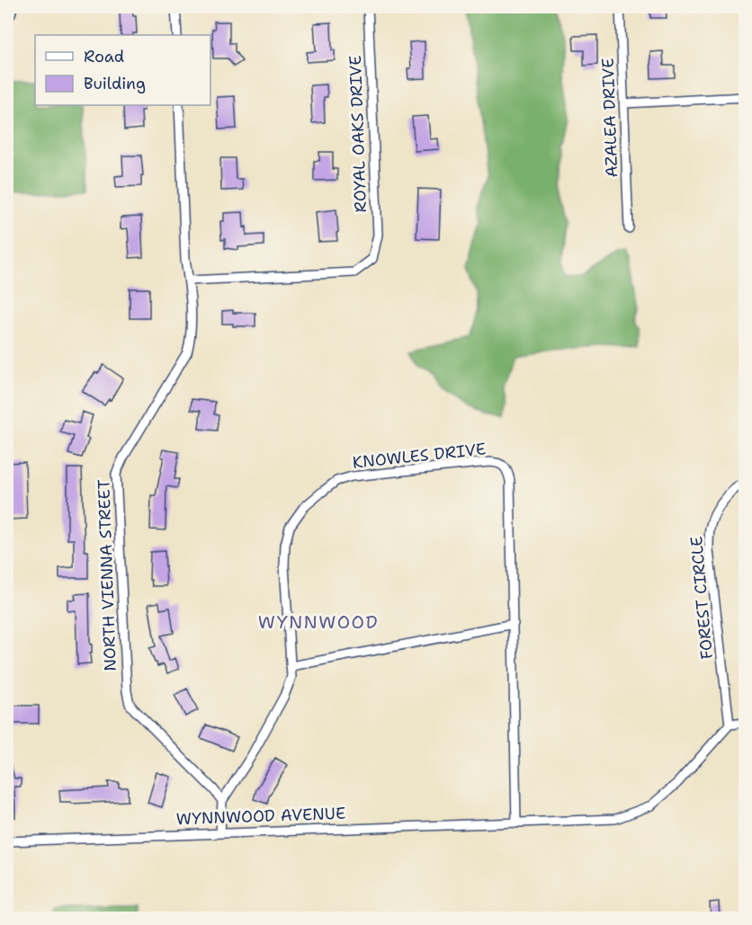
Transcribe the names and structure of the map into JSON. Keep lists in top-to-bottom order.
{
  "streets": {
    "street": [
      "AZALEA DRIVE",
      "ROYAL OAKS DRIVE",
      "KNOWLES DRIVE",
      "NORTH VIENNA STREET",
      "FOREST CIRCLE",
      "WYNNWOOD AVENUE"
    ]
  },
  "crossings": [
    ["ROYAL OAKS DRIVE", "NORTH VIENNA STREET"],
    ["KNOWLES DRIVE", "NORTH VIENNA STREET"],
    ["KNOWLES DRIVE", "WYNNWOOD AVENUE"]
  ],
  "districts": ["WYNNWOOD"],
  "legend": ["Road", "Building"]
}
